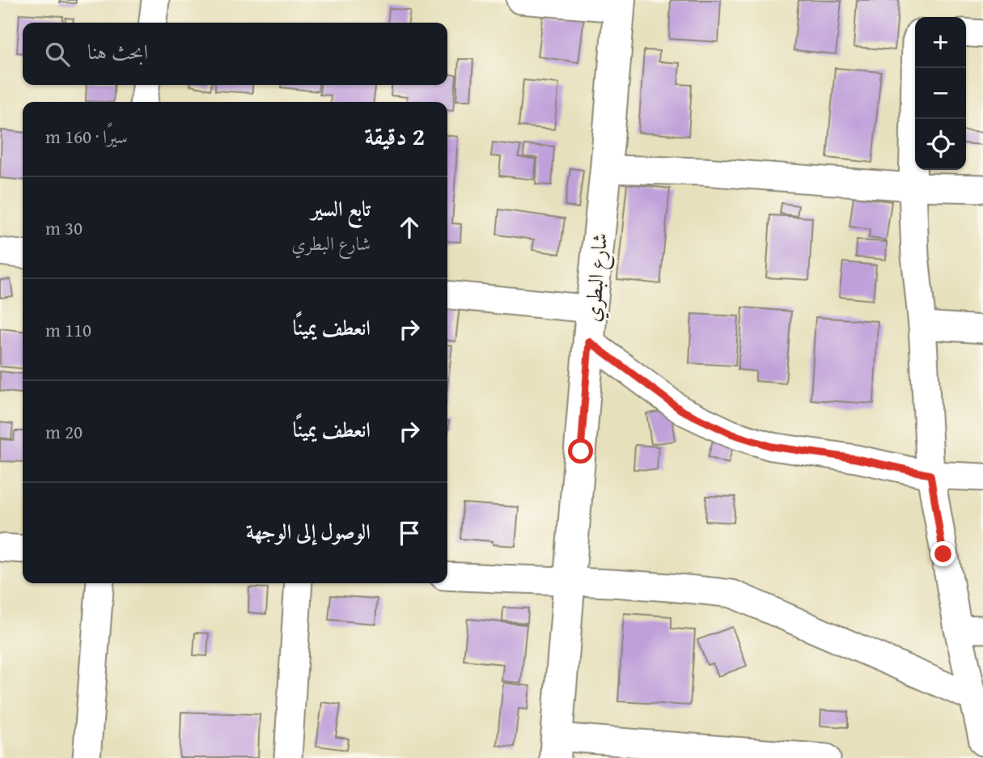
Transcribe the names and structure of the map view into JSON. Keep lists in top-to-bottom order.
{
  "streets": {
    "main road": ["شارع البطري"]
  },
  "page": {
    "map_buttons": ["+", "−"],
    "search": "ابحث هنا",
    "heading": ["2 دقيقة", "سيرًا · 160 m"],
    "list": [
      ["تابع السير", "شارع البطري", "30 m"],
      ["انعطف يمينًا", "110 m"],
      ["انعطف يمينًا", "20 m"],
      "الوصول إلى الوجهة"
    ]
  }
}
